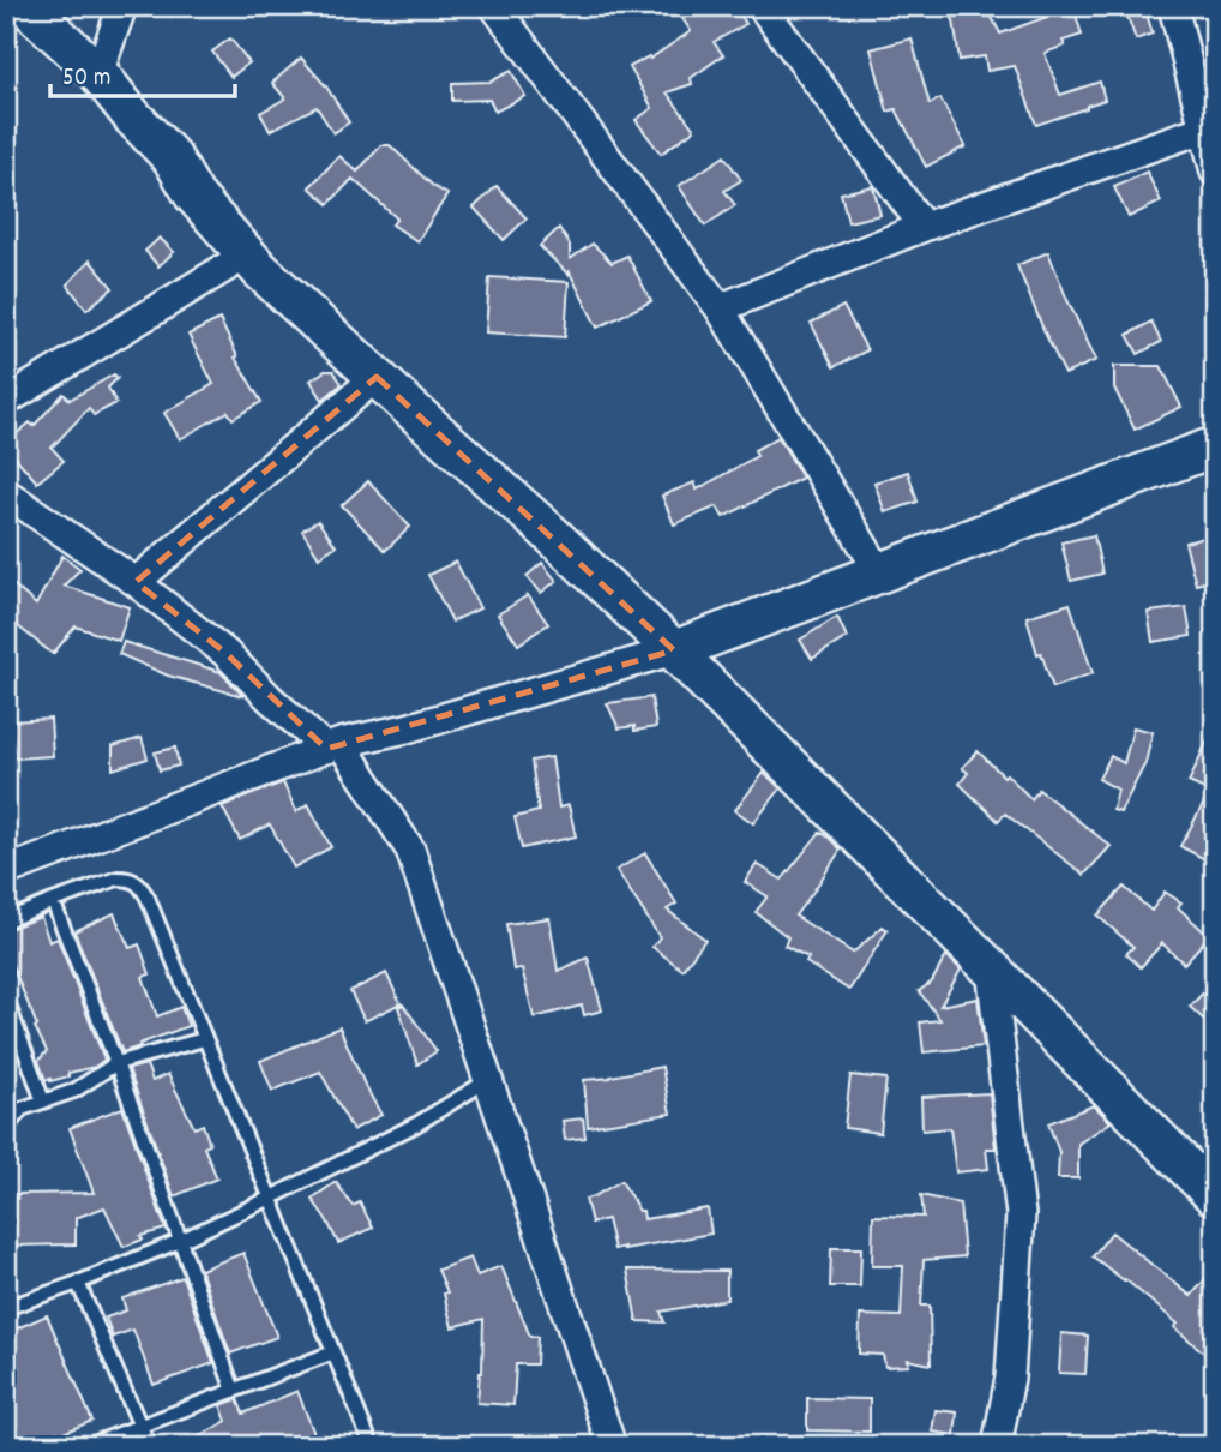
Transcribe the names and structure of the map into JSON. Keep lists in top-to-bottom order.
{
  "scale_bar": "50 m"
}
